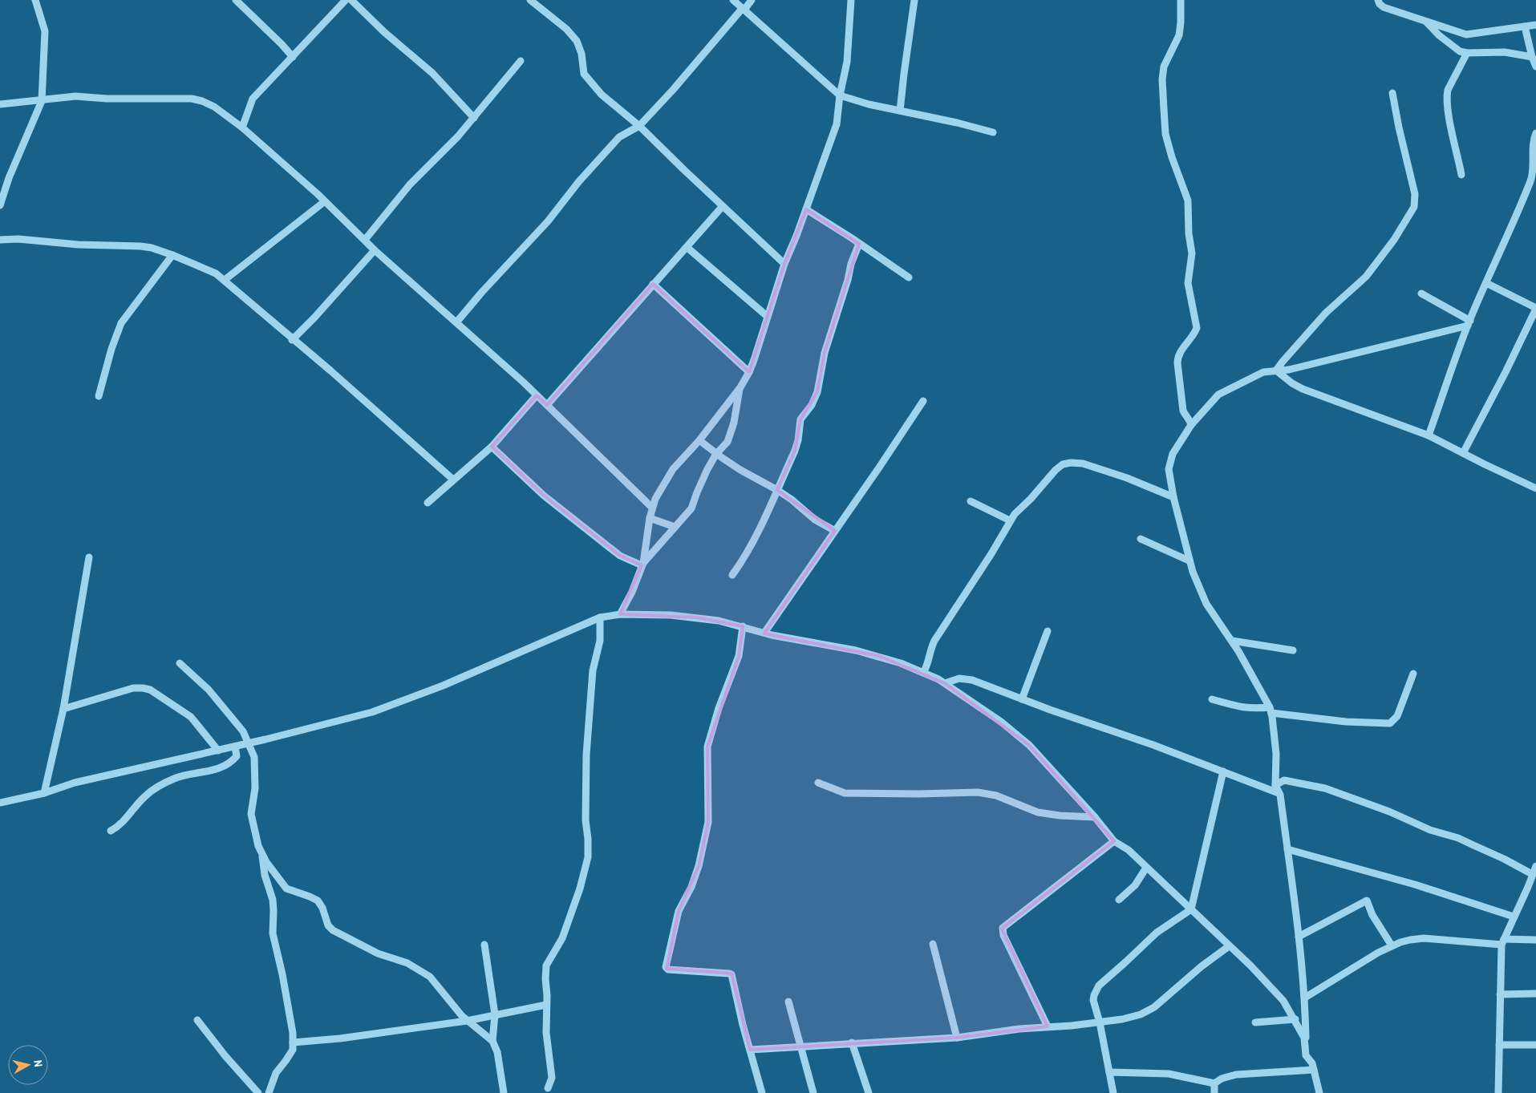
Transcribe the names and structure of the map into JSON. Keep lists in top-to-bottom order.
{
  "north": "right"
}
